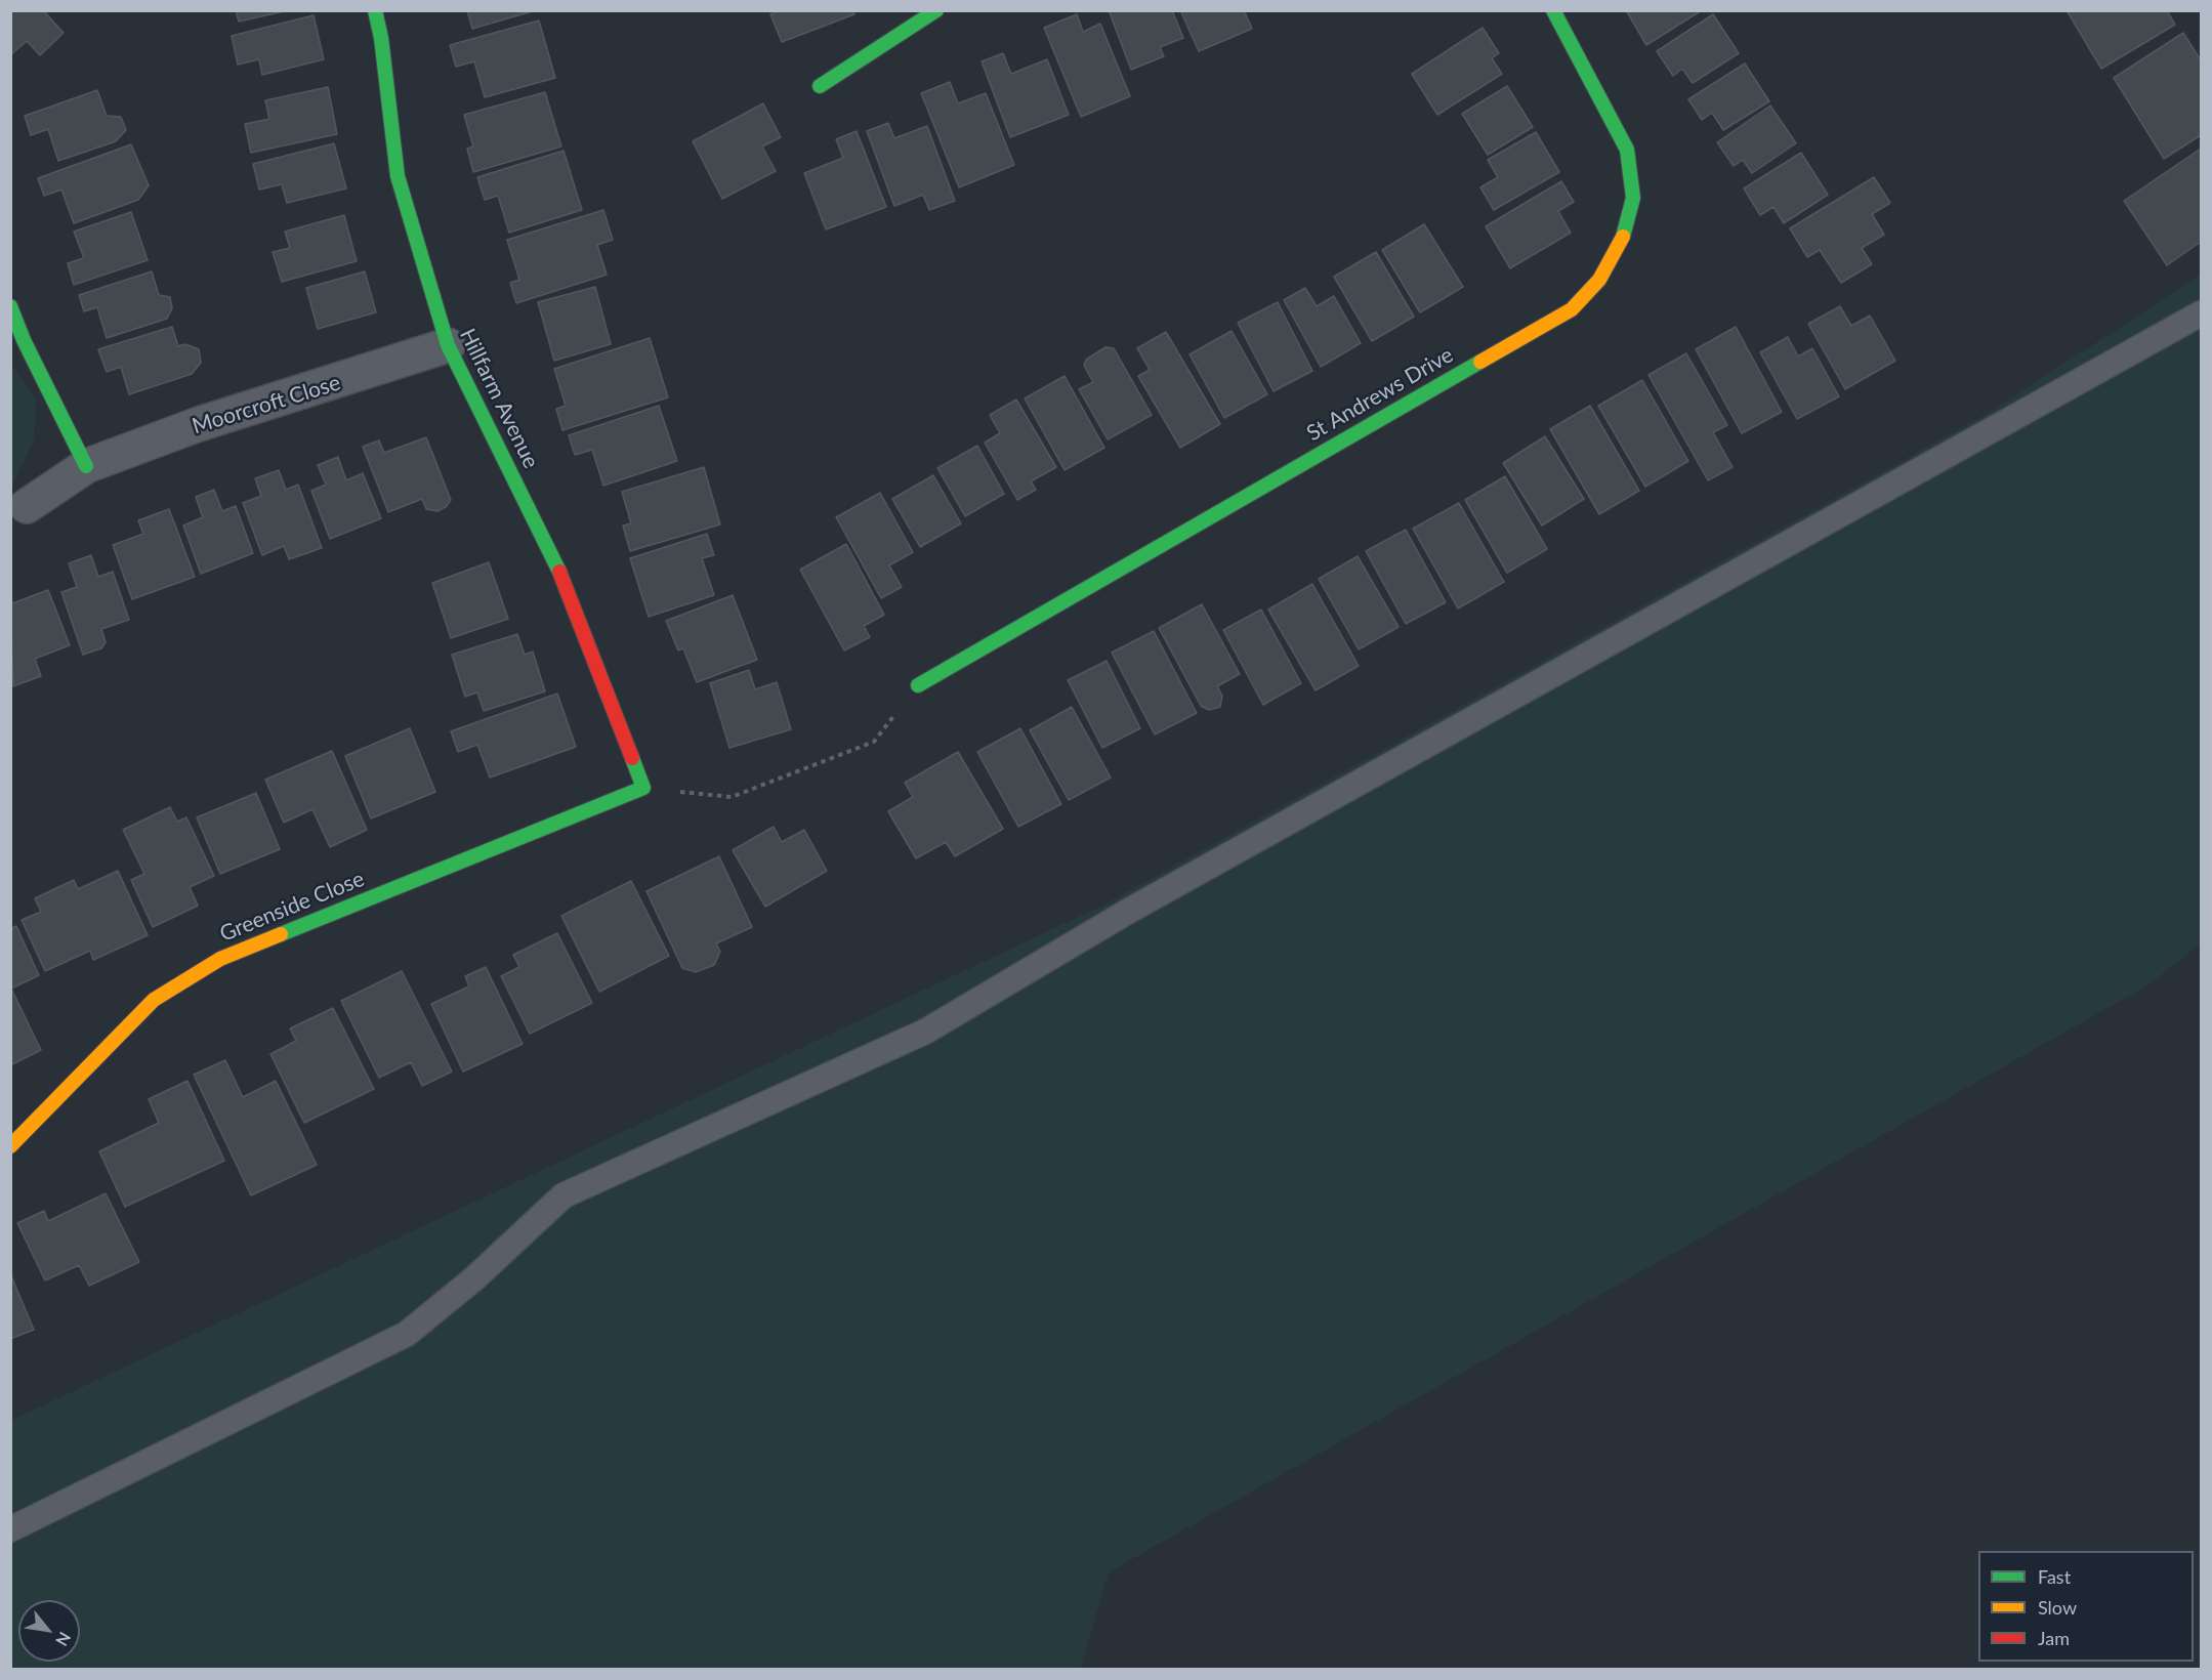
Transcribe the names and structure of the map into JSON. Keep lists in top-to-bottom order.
{
  "streets": {
    "street": [
      "St Andrews Drive",
      "Hillfarm Avenue",
      "Moorcroft Close",
      "Greenside Close"
    ]
  },
  "crossings": [
    ["Hillfarm Avenue", "Moorcroft Close"],
    ["Hillfarm Avenue", "Greenside Close"]
  ],
  "legend": ["Fast", "Slow", "Jam"],
  "north": "bottom right"
}
